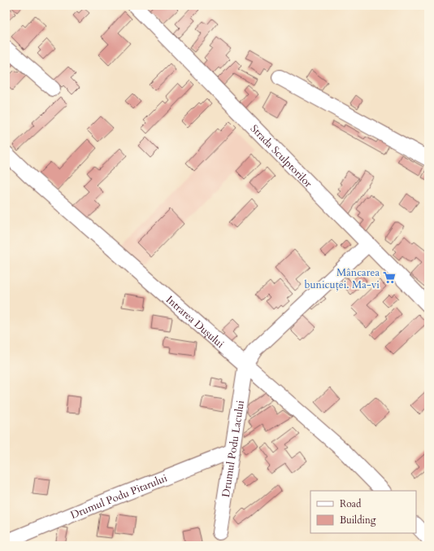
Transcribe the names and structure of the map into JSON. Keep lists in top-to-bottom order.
{
  "streets": {
    "street": [
      "Strada Sculptorilor",
      "Intrarea Dușului",
      "Drumul Podu Lacului",
      "Drumul Podu Pitarului"
    ]
  },
  "crossings": [
    ["Intrarea Dușului", "Drumul Podu Lacului"],
    ["Drumul Podu Lacului", "Drumul Podu Pitarului"]
  ],
  "places": {
    "supermarket": ["Mâncarea bunicuței. Ma-vi"]
  },
  "legend": ["Road", "Building"]
}
